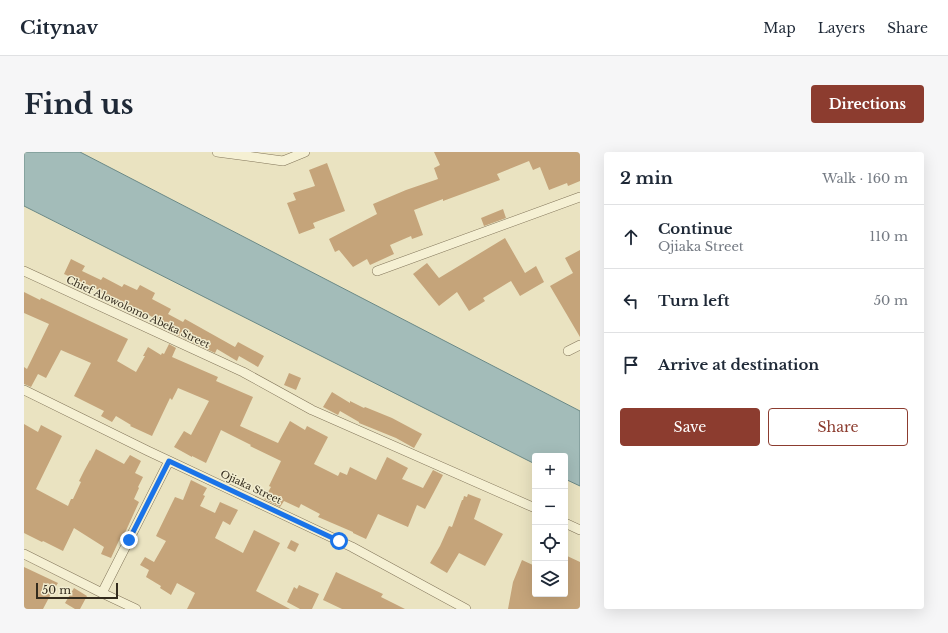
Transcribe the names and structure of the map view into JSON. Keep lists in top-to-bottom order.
{
  "streets": {
    "street": ["Chief Alowolomo Abeka Street", "Ojiaka Street"]
  },
  "scale_bar": "50 m",
  "page": {
    "header": "Citynav",
    "nav": ["Map", "Layers", "Share"],
    "buttons": [
      "Directions",
      ["Save", "Share"]
    ],
    "title": "Find us",
    "heading": ["2 min", "Walk · 160 m"],
    "list": [
      ["Continue", "Ojiaka Street", "110 m"],
      ["Turn left", "50 m"],
      "Arrive at destination"
    ],
    "map_buttons": ["+", "−"],
    "scale": "50 m"
  }
}
